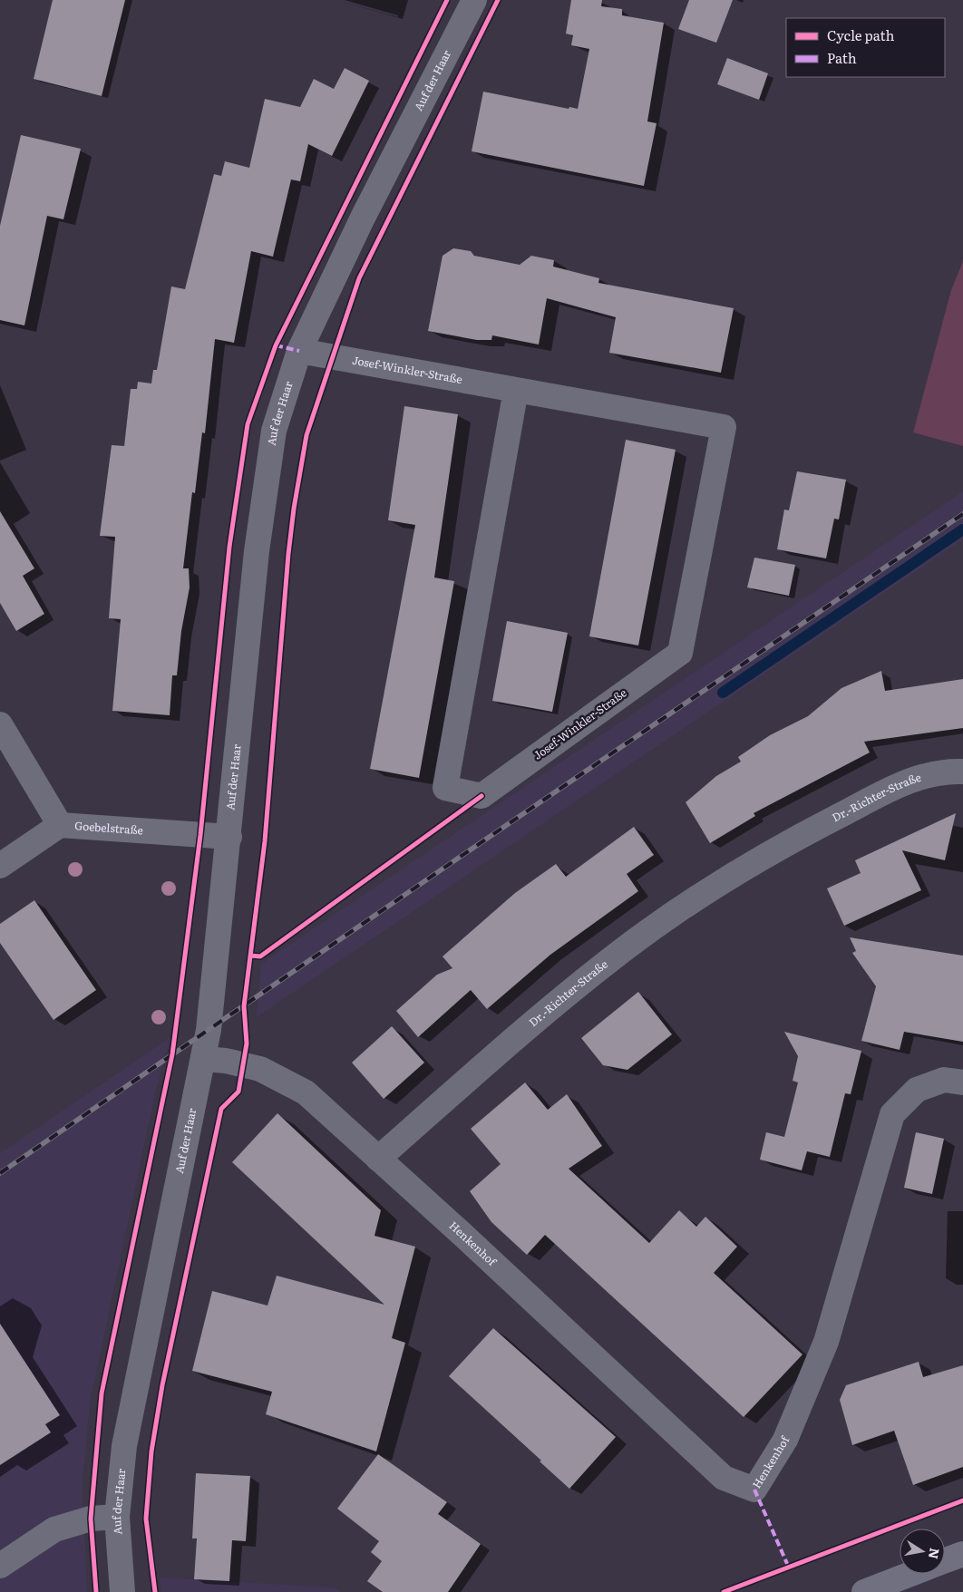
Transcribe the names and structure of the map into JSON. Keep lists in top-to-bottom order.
{
  "streets": {
    "street": [
      "Auf der Haar",
      "Josef-Winkler-Straße",
      "Dr.-Richter-Straße",
      "Goebelstraße",
      "Henkenhof"
    ]
  },
  "crossings": [
    ["Auf der Haar", "Josef-Winkler-Straße"],
    ["Auf der Haar", "Goebelstraße"],
    ["Dr.-Richter-Straße", "Henkenhof"]
  ],
  "legend": ["Cycle path", "Path"],
  "north": "right"
}
